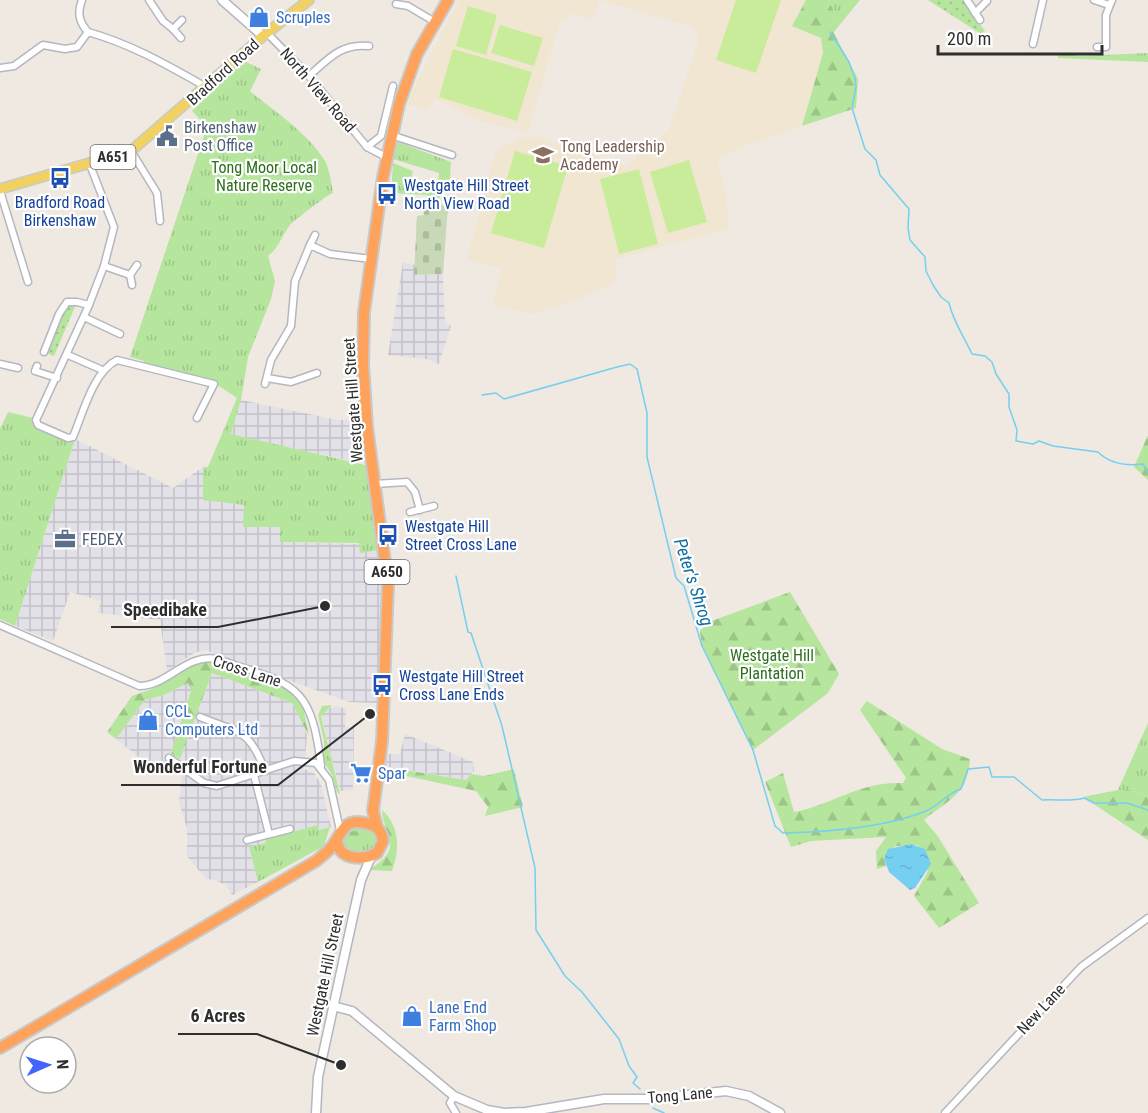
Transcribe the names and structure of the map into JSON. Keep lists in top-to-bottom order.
{
  "streets": {
    "highway": ["Westgate Hill Street", "A650"],
    "main road": ["Bradford Road", "A651"],
    "street": [
      "North View Road",
      "Cross Lane",
      "New Lane",
      "Tong Lane"
    ]
  },
  "crossings": [
    ["Bradford Road", "North View Road"],
    ["North View Road", "Westgate Hill Street"],
    ["Westgate Hill Street", "A650"],
    ["Westgate Hill Street", "Cross Lane"],
    ["Westgate Hill Street", "Tong Lane"],
    ["A650", "Cross Lane"]
  ],
  "water": ["Peter's Shrog"],
  "parks": ["Tong Moor Local Nature Reserve", "Westgate Hill Plantation"],
  "places": {
    "shop": ["Scruples", "CCL Computers Ltd", "Lane End Farm Shop"],
    "public building": ["Birkenshaw Post Office"],
    "school or university": ["Tong Leadership Academy"],
    "bus stop": [
      "Bradford Road Birkenshaw",
      "Westgate Hill Street North View Road",
      "Westgate Hill Street Cross Lane",
      "Westgate Hill Street Cross Lane Ends"
    ],
    "office": ["FEDEX"],
    "other": ["Speedibake", "Wonderful Fortune", "6 Acres"],
    "supermarket": ["Spar"]
  },
  "scale_bar": "200 m",
  "north": "right"
}
